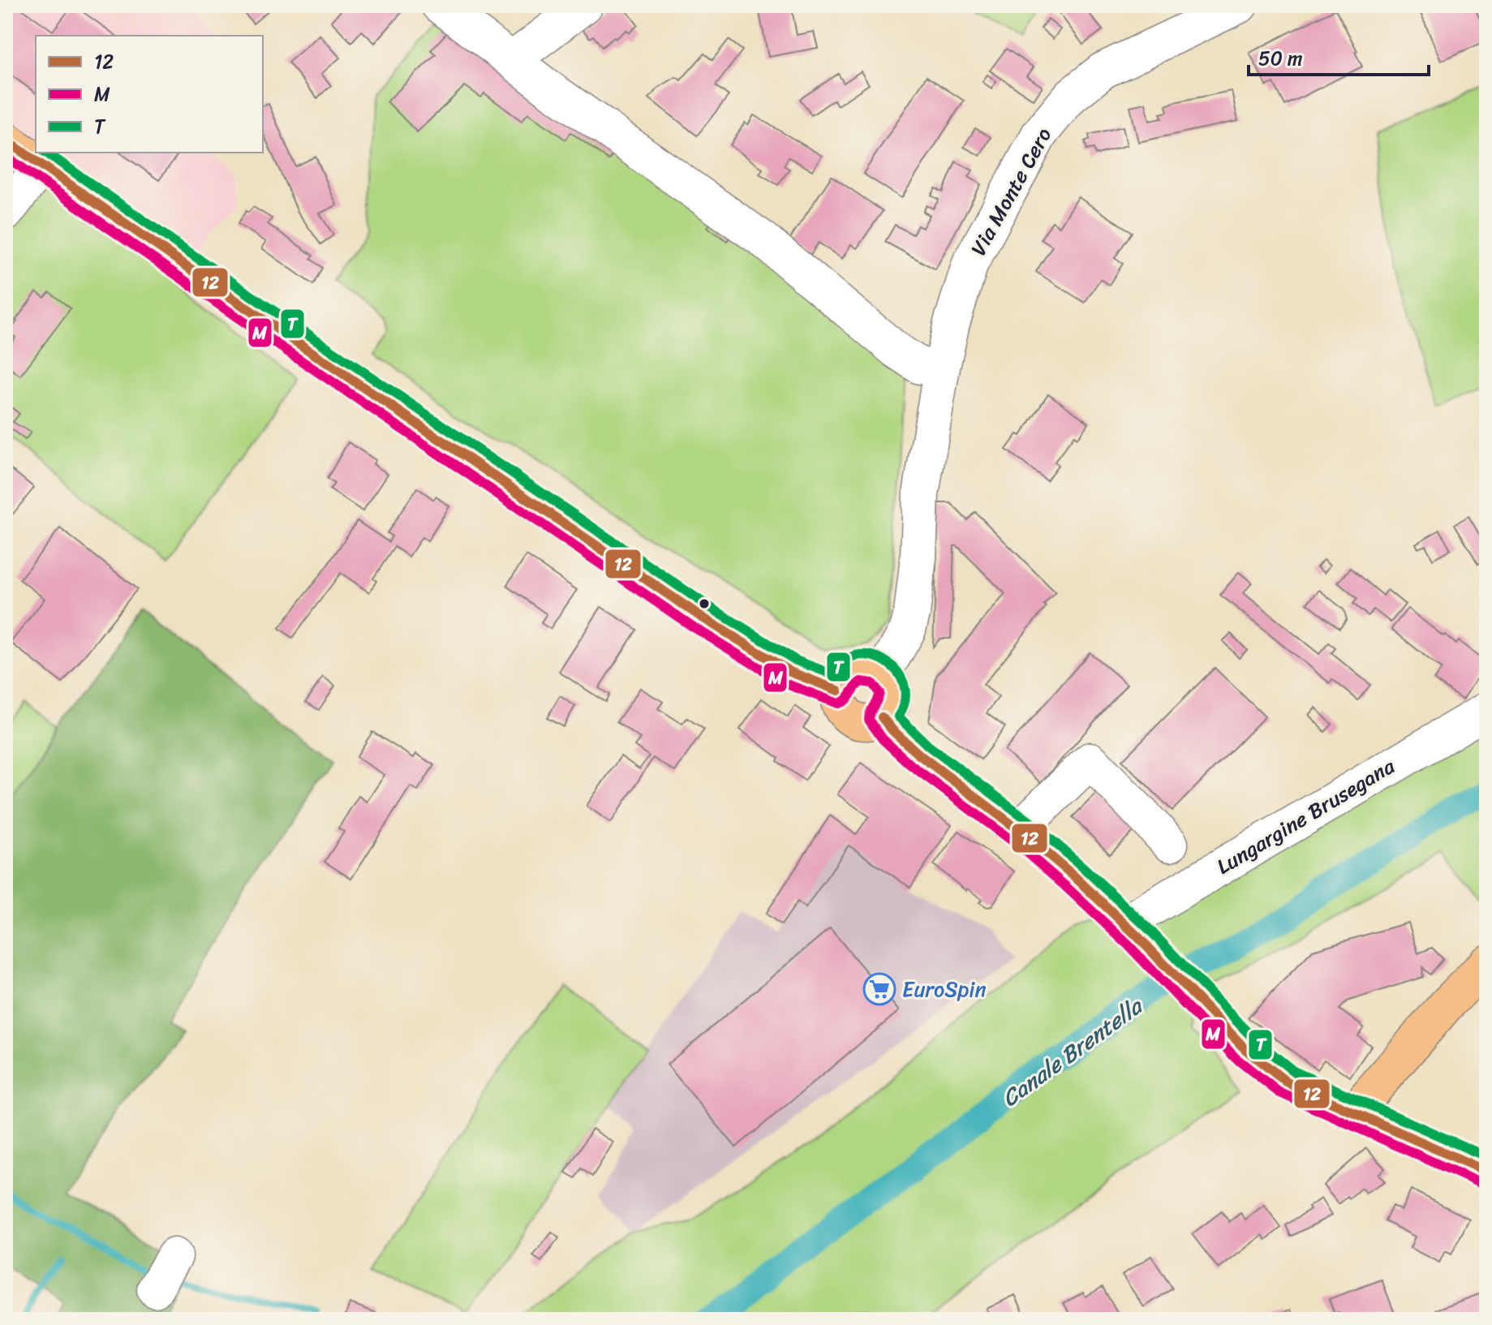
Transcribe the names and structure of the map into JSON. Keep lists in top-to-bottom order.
{
  "streets": {
    "street": ["Via Monte Cero", "Lungargine Brusegana"]
  },
  "water": ["Canale Brentella"],
  "places": {
    "supermarket": ["EuroSpin"]
  },
  "lines": ["transit line 12", "transit line T", "transit line M"],
  "legend": ["12", "M", "T"],
  "scale_bar": "50 m"
}
